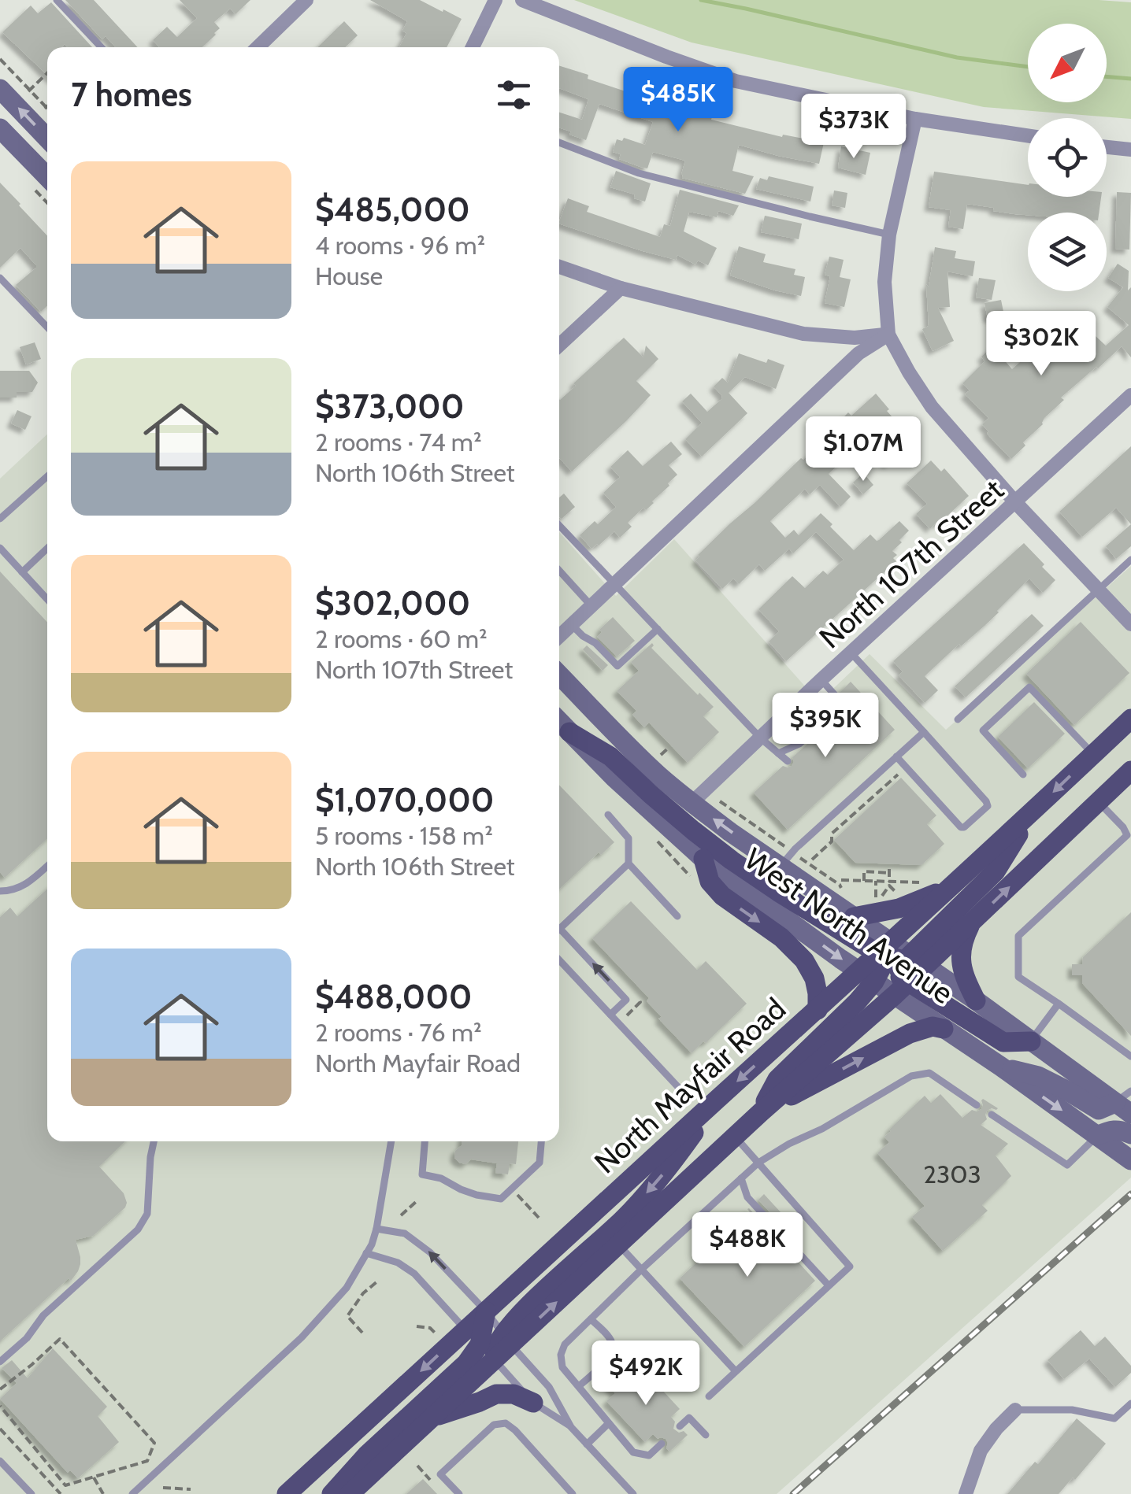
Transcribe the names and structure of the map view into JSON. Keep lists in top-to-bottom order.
{
  "streets": {
    "main road": ["West North Avenue", "North Mayfair Road"],
    "street": ["North 107th Street"]
  },
  "crossings": [
    ["North 107th Street", "West North Avenue"],
    ["West North Avenue", "North Mayfair Road"]
  ],
  "house_numbers": ["2303"],
  "north": "bottom left",
  "page": {
    "heading": "7 homes",
    "price": [
      "$485K",
      "$373K",
      "$302K",
      "$1.07M",
      "$395K",
      "$488K",
      "$492K"
    ],
    "list": [
      {
        "name": "$485,000",
        "note": "4 rooms · 96 m² · House"
      },
      {
        "name": "$373,000",
        "note": "2 rooms · 74 m² · North 106th Street"
      },
      {
        "name": "$302,000",
        "note": "2 rooms · 60 m² · North 107th Street"
      },
      {
        "name": "$1,070,000",
        "note": "5 rooms · 158 m² · North 106th Street"
      },
      {
        "name": "$488,000",
        "note": "2 rooms · 76 m² · North Mayfair Road"
      }
    ]
  }
}
